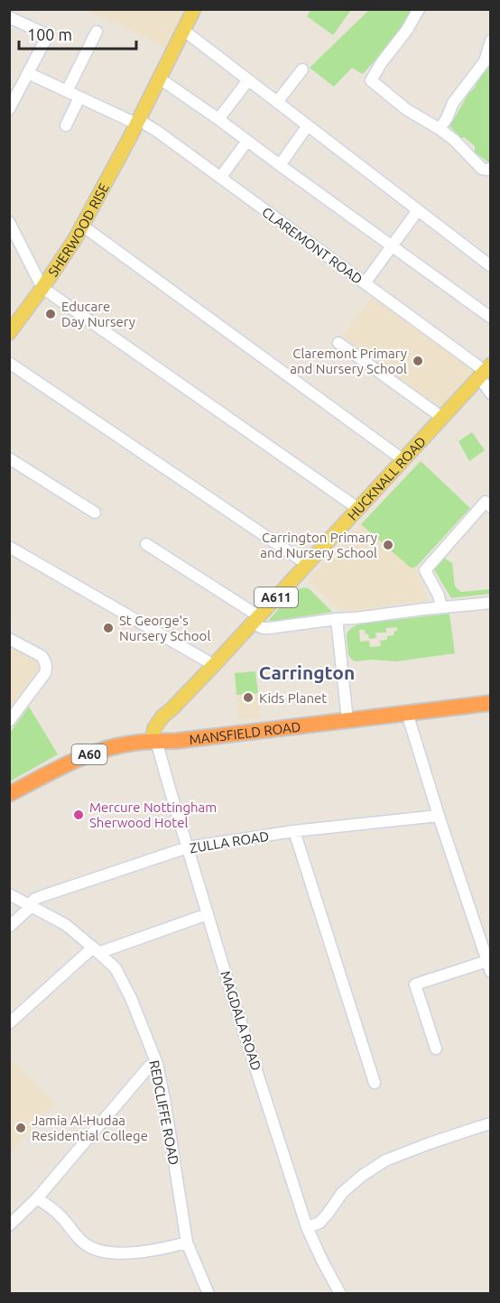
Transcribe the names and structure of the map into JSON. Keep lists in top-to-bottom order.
{
  "streets": {
    "highway": ["MANSFIELD ROAD", "A60"],
    "main road": ["SHERWOOD RISE", "HUCKNALL ROAD", "A611"],
    "street": [
      "CLAREMONT ROAD",
      "ZULLA ROAD",
      "MAGDALA ROAD",
      "REDCLIFFE ROAD"
    ]
  },
  "crossings": [
    ["SHERWOOD RISE", "CLAREMONT ROAD"],
    ["CLAREMONT ROAD", "HUCKNALL ROAD"],
    ["HUCKNALL ROAD", "MANSFIELD ROAD"],
    ["HUCKNALL ROAD", "MAGDALA ROAD"],
    ["MANSFIELD ROAD", "MAGDALA ROAD"],
    ["ZULLA ROAD", "MAGDALA ROAD"],
    ["ZULLA ROAD", "REDCLIFFE ROAD"]
  ],
  "districts": ["Carrington"],
  "places": [
    "Educare Day Nursery",
    "Claremont Primary and Nursery School",
    "Carrington Primary and Nursery School",
    "St George's Nursery School",
    "Kids Planet",
    "Mercure Nottingham Sherwood Hotel",
    "Jamia Al-Hudaa Residential College"
  ],
  "scale_bar": "100 m"
}
